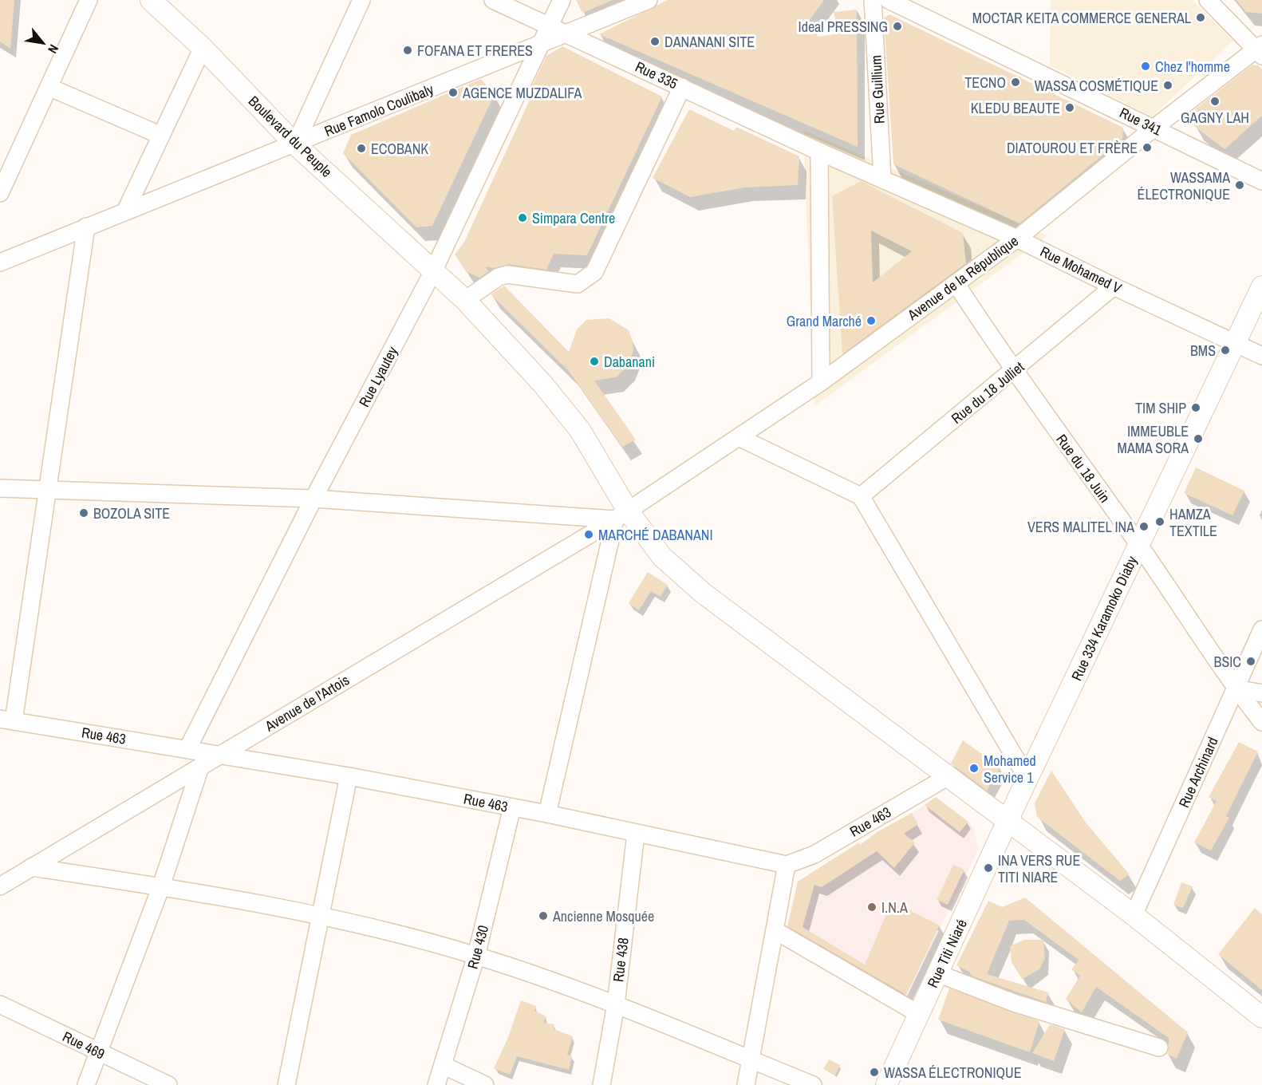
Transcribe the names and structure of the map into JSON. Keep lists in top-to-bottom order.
{
  "streets": {
    "main road": ["Boulevard du Peuple", "Rue 334 Karamoko Diaby", "Rue Titi Niaré"],
    "street": [
      "Rue 335",
      "Rue Guillium",
      "Rue Famolo Coulibaly",
      "Rue 341",
      "Rue Mohamed V",
      "Avenue de la République",
      "Rue Lyautey",
      "Rue du 18 Julliet",
      "Rue du 18 Juin",
      "Avenue de l'Artois",
      "Rue 463",
      "Rue Archinard",
      "Rue 430",
      "Rue 438",
      "Rue 469"
    ]
  },
  "crossings": [
    ["Rue 335", "Rue Famolo Coulibaly"],
    ["Rue 335", "Rue Mohamed V"],
    ["Rue 335", "Rue Lyautey"],
    ["Rue Guillium", "Rue Mohamed V"],
    ["Rue Famolo Coulibaly", "Boulevard du Peuple"],
    ["Rue Famolo Coulibaly", "Rue Lyautey"],
    ["Rue 341", "Avenue de la République"],
    ["Boulevard du Peuple", "Rue Lyautey"],
    ["Boulevard du Peuple", "Rue 334 Karamoko Diaby"],
    ["Boulevard du Peuple", "Avenue de l'Artois"],
    ["Boulevard du Peuple", "Rue 463"],
    ["Boulevard du Peuple", "Rue Archinard"],
    ["Boulevard du Peuple", "Rue Titi Niaré"],
    ["Rue Mohamed V", "Avenue de la République"],
    ["Rue Mohamed V", "Rue du 18 Julliet"],
    ["Rue Mohamed V", "Rue 334 Karamoko Diaby"],
    ["Avenue de la République", "Rue du 18 Juin"],
    ["Avenue de la République", "Avenue de l'Artois"],
    ["Rue Lyautey", "Rue 463"],
    ["Rue du 18 Julliet", "Rue du 18 Juin"],
    ["Rue du 18 Juin", "Rue 334 Karamoko Diaby"],
    ["Rue du 18 Juin", "Rue Archinard"],
    ["Rue 334 Karamoko Diaby", "Rue Titi Niaré"],
    ["Avenue de l'Artois", "Rue 463"],
    ["Rue 463", "Rue 430"],
    ["Rue 463", "Rue 438"]
  ],
  "places": [
    "MOCTAR KEITA COMMERCE GENERAL",
    "Ideal PRESSING",
    "DANANANI SITE",
    "FOFANA ET FRERES",
    "Chez l'homme",
    "TECNO",
    "WASSA COSMÉTIQUE",
    "AGENCE MUZDALIFA",
    "GAGNY LAH",
    "KLEDU BEAUTE",
    "DIATOUROU ET FRÈRE",
    "ECOBANK",
    "WASSAMA ÉLECTRONIQUE",
    "Simpara Centre",
    "Grand Marché",
    "BMS",
    "Dabanani",
    "TIM SHIP",
    "IMMEUBLE MAMA SORA",
    "BOZOLA SITE",
    "HAMZA TEXTILE",
    "VERS MALITEL INA",
    "MARCHÉ DABANANI",
    "BSIC",
    "Mohamed Service 1",
    "INA VERS RUE TITI NIARE",
    "I.N.A",
    "Ancienne Mosquée",
    "WASSA ÉLECTRONIQUE"
  ],
  "north": "bottom right"
}
